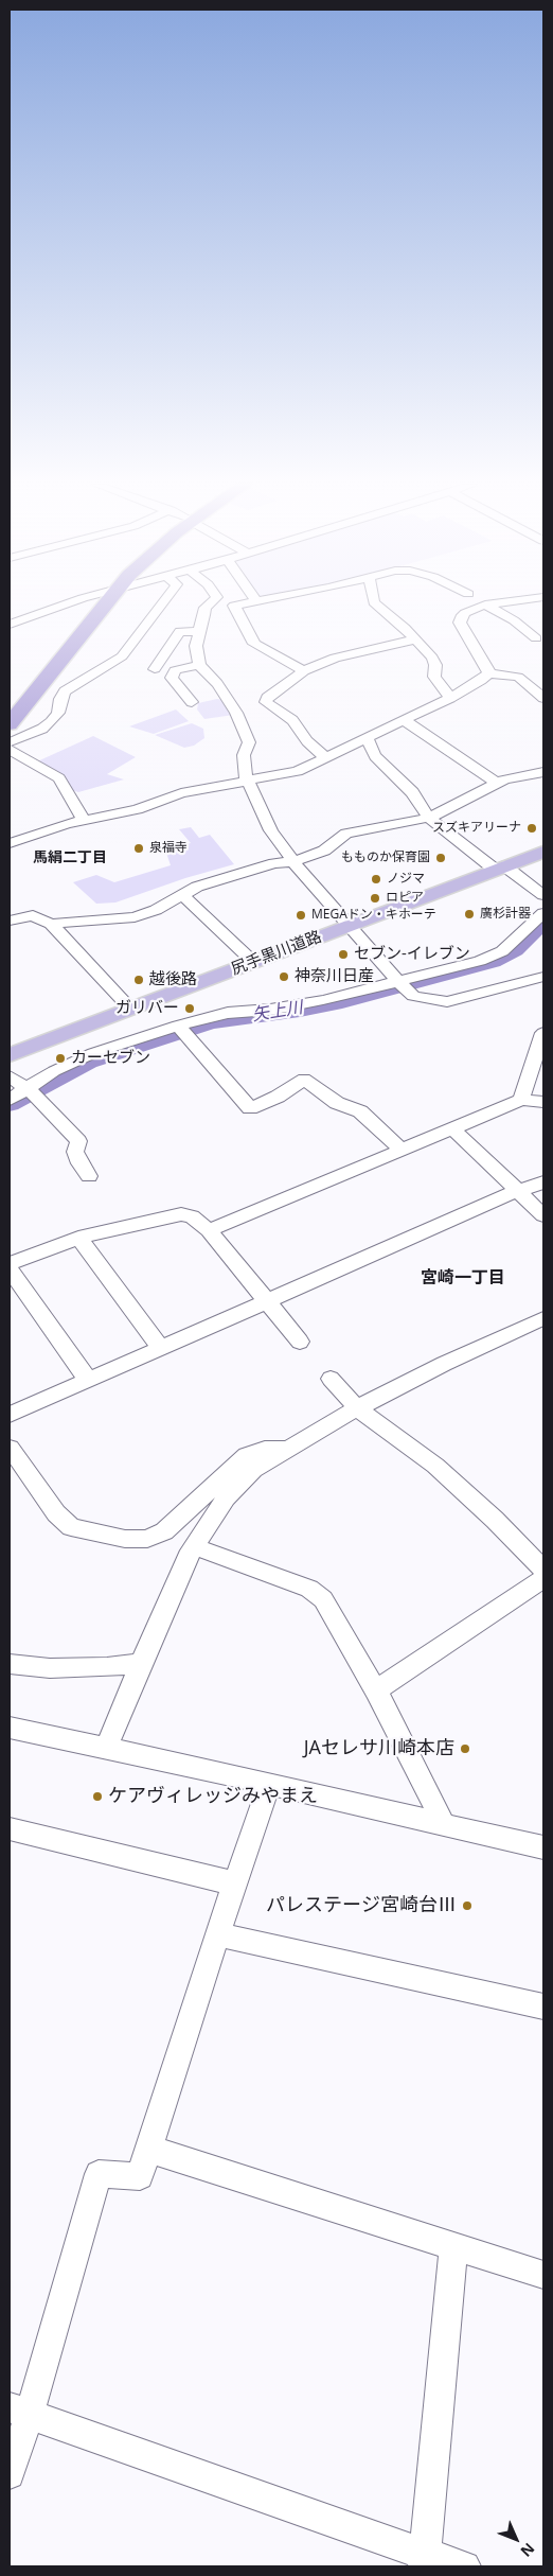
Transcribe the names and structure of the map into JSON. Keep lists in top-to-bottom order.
{
  "streets": {
    "main road": ["尻手黒川道路"]
  },
  "districts": ["馬絹二丁目", "宮崎一丁目"],
  "water": ["矢上川"],
  "places": [
    "スズキアリーナ",
    "泉福寺",
    "もものか保育園",
    "ノジマ",
    "ロピア",
    "廣杉計器",
    "MEGAドン・キホーテ",
    "セブン-イレブン",
    "神奈川日産",
    "越後路",
    "ガリバー",
    "カーセブン",
    "JAセレサ川崎本店",
    "ケアヴィレッジみやまえ",
    "パレステージ宮崎台Ⅲ"
  ],
  "north": "bottom right"
}
